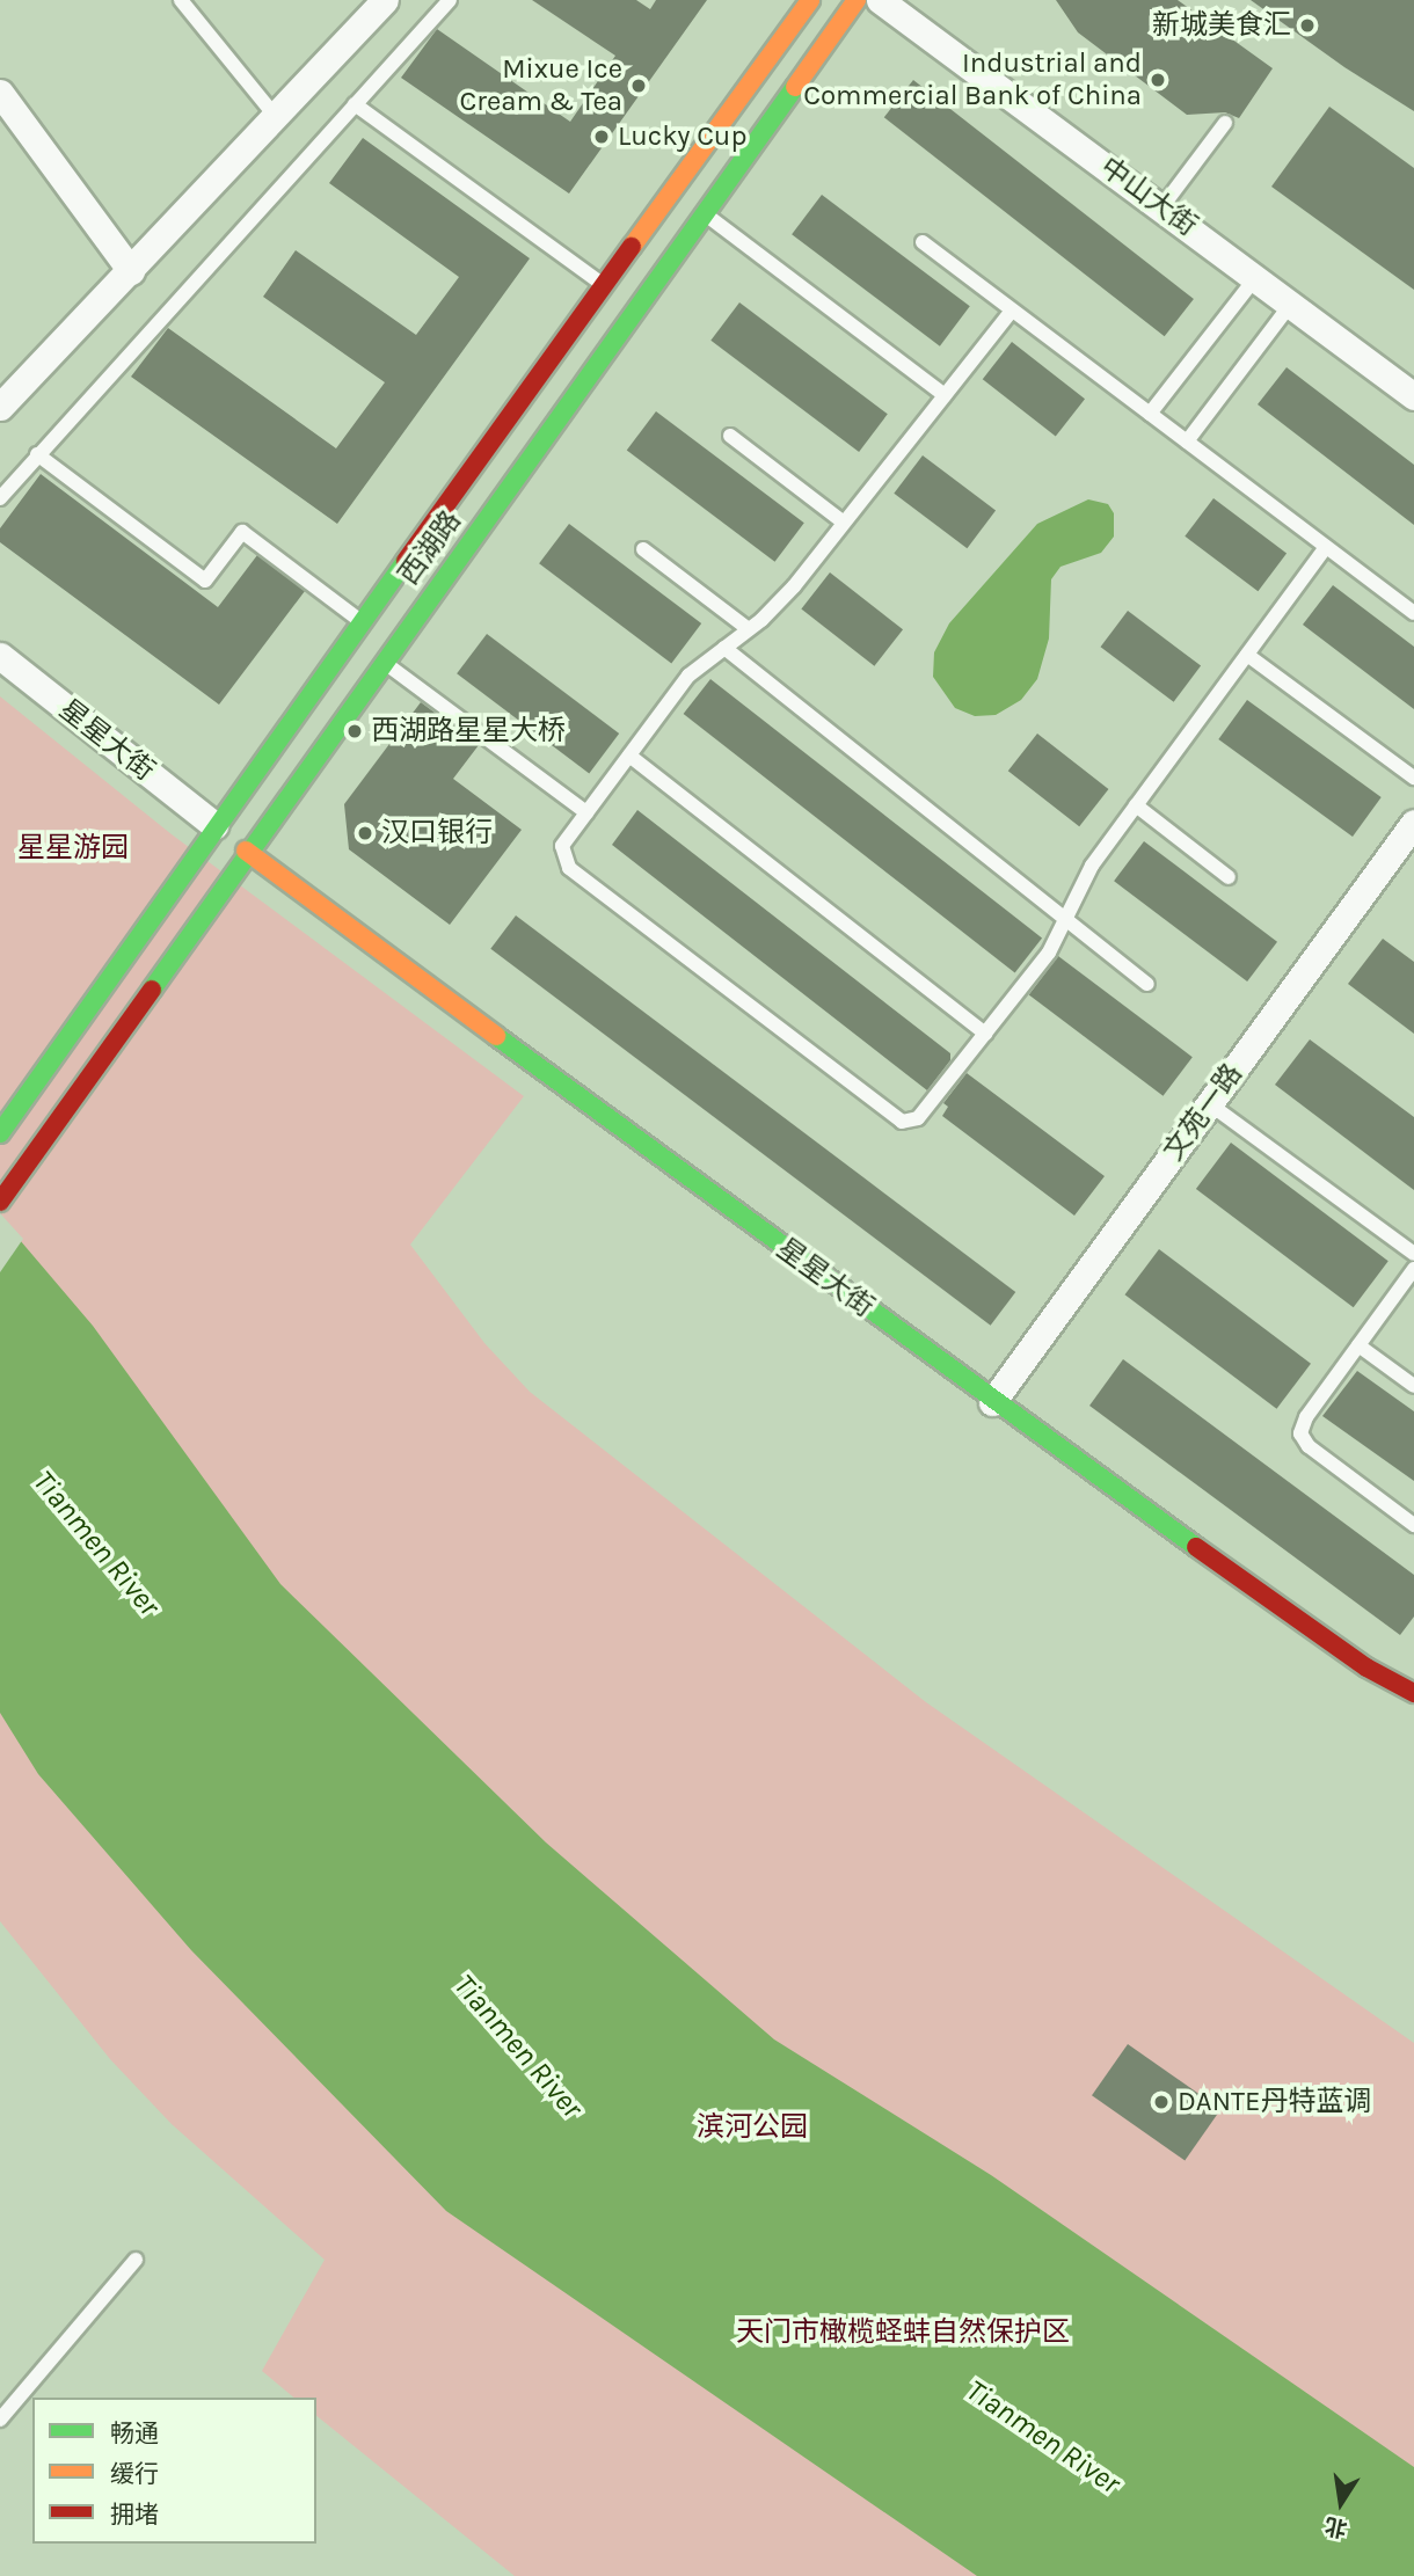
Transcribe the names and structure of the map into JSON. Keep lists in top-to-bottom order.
{
  "streets": {
    "main road": ["西湖路", "星星大街"],
    "street": ["中山大街", "文苑一路"]
  },
  "crossings": [
    ["西湖路", "星星大街"],
    ["星星大街", "文苑一路"]
  ],
  "water": ["Tianmen River"],
  "parks": ["星星游园", "滨河公园", "天门市橄榄蛏蚌自然保护区"],
  "places": [
    "新城美食汇",
    "Industrial and Commercial Bank of China",
    "Mixue Ice Cream & Tea",
    "Lucky Cup",
    "西湖路星星大桥",
    "汉口银行",
    "DANTE丹特蓝调"
  ],
  "legend": ["畅通", "缓行", "拥堵"],
  "north": "bottom"
}
